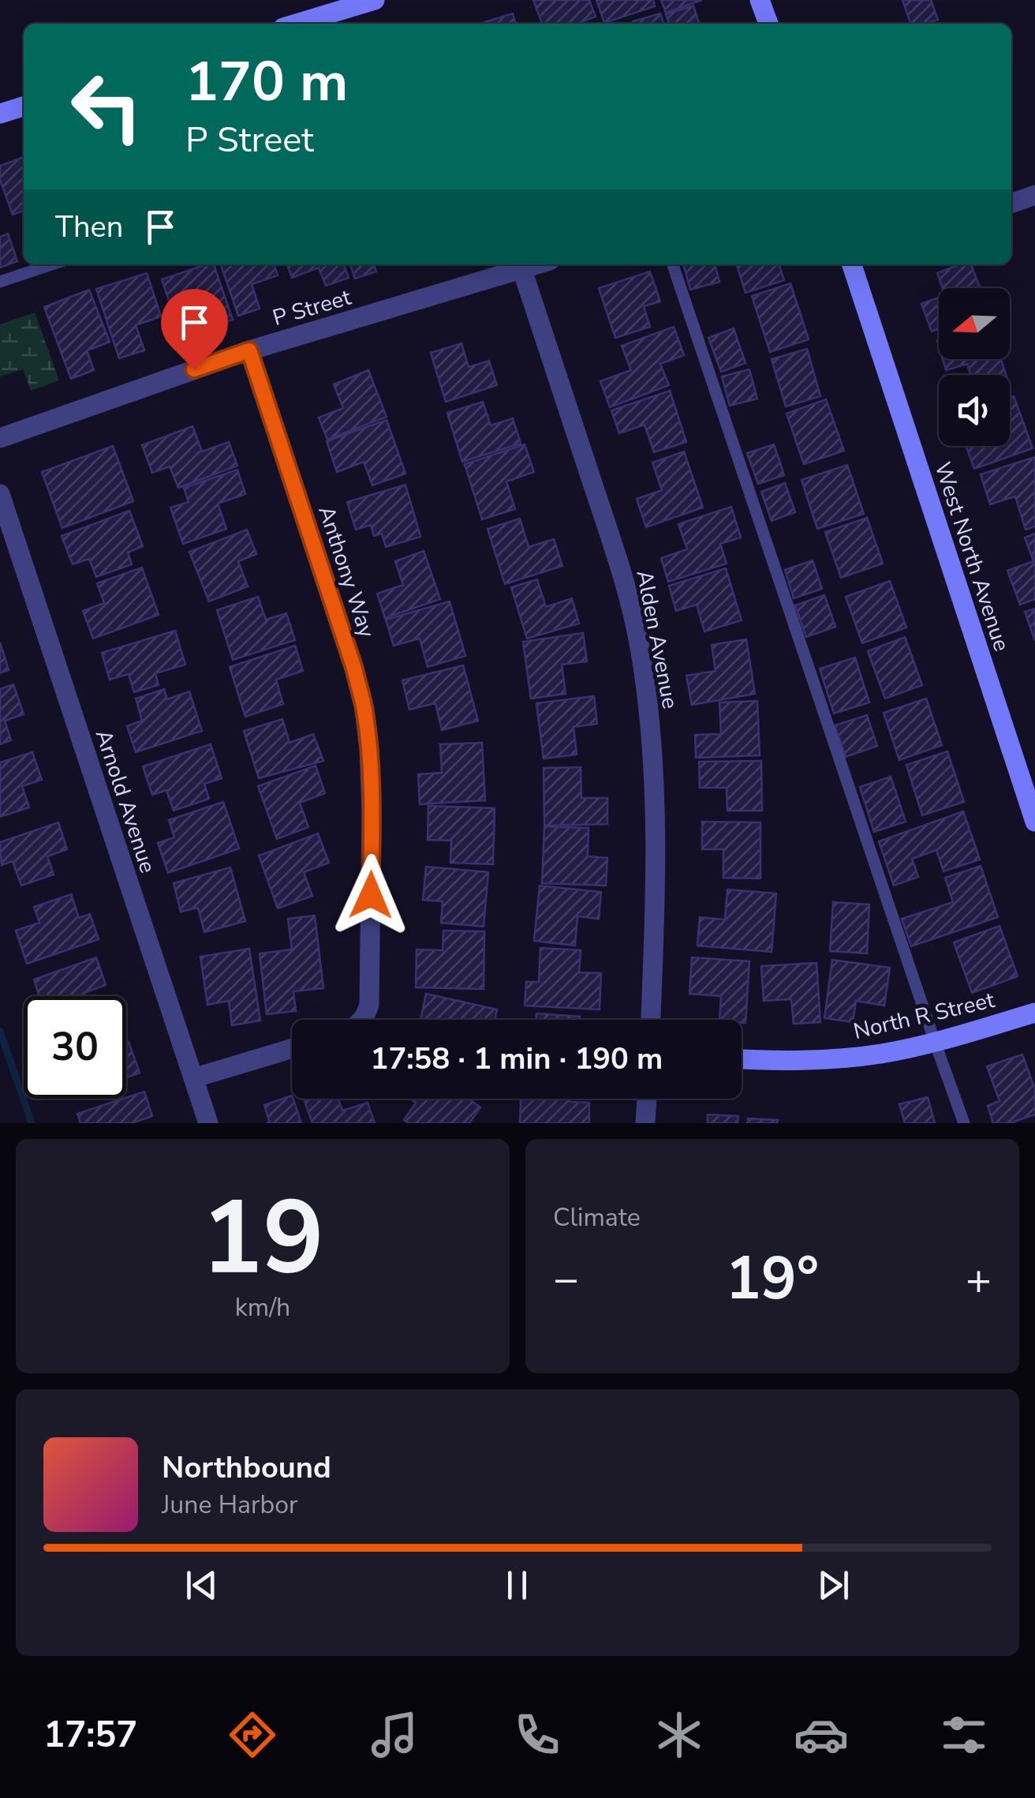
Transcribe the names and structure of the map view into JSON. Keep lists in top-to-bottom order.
{
  "streets": {
    "street": [
      "P Street",
      "West North Avenue",
      "Anthony Way",
      "Alden Avenue",
      "Arnold Avenue",
      "North R Street"
    ]
  },
  "crossings": [
    ["P Street", "Anthony Way"],
    ["P Street", "Alden Avenue"]
  ],
  "north": "left",
  "page": {
    "turn": ["170 m", "P Street"],
    "then": "Then",
    "limit": "30",
    "trip": "17:58 · 1 min · 190 m",
    "tile": [
      ["19", "km/h"],
      "Climate"
    ],
    "heat": ["−", "19°", "+"],
    "song": ["Northbound", "June Harbor"],
    "tabs": "17:57"
  }
}
